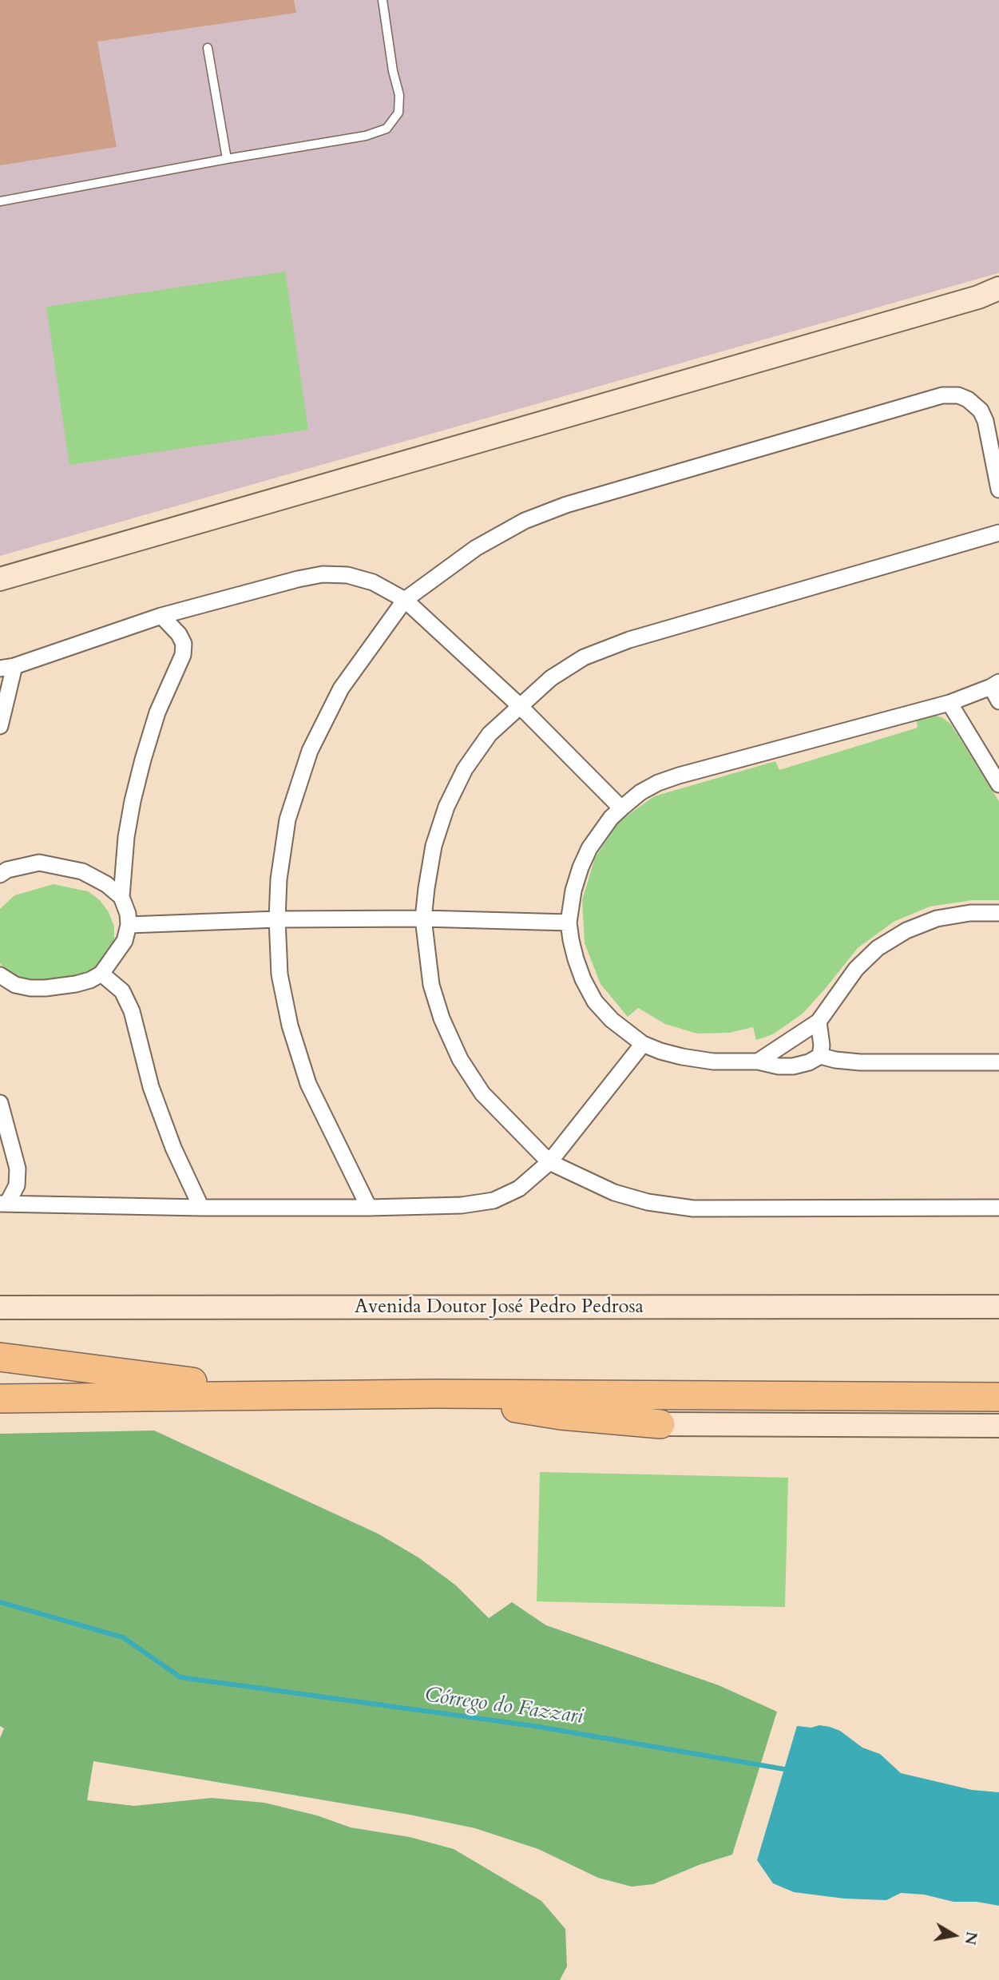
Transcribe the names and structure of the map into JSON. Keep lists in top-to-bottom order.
{
  "streets": {
    "street": ["Avenida Doutor José Pedro Pedrosa"]
  },
  "water": ["Córrego do Fazzari"],
  "north": "right"
}
